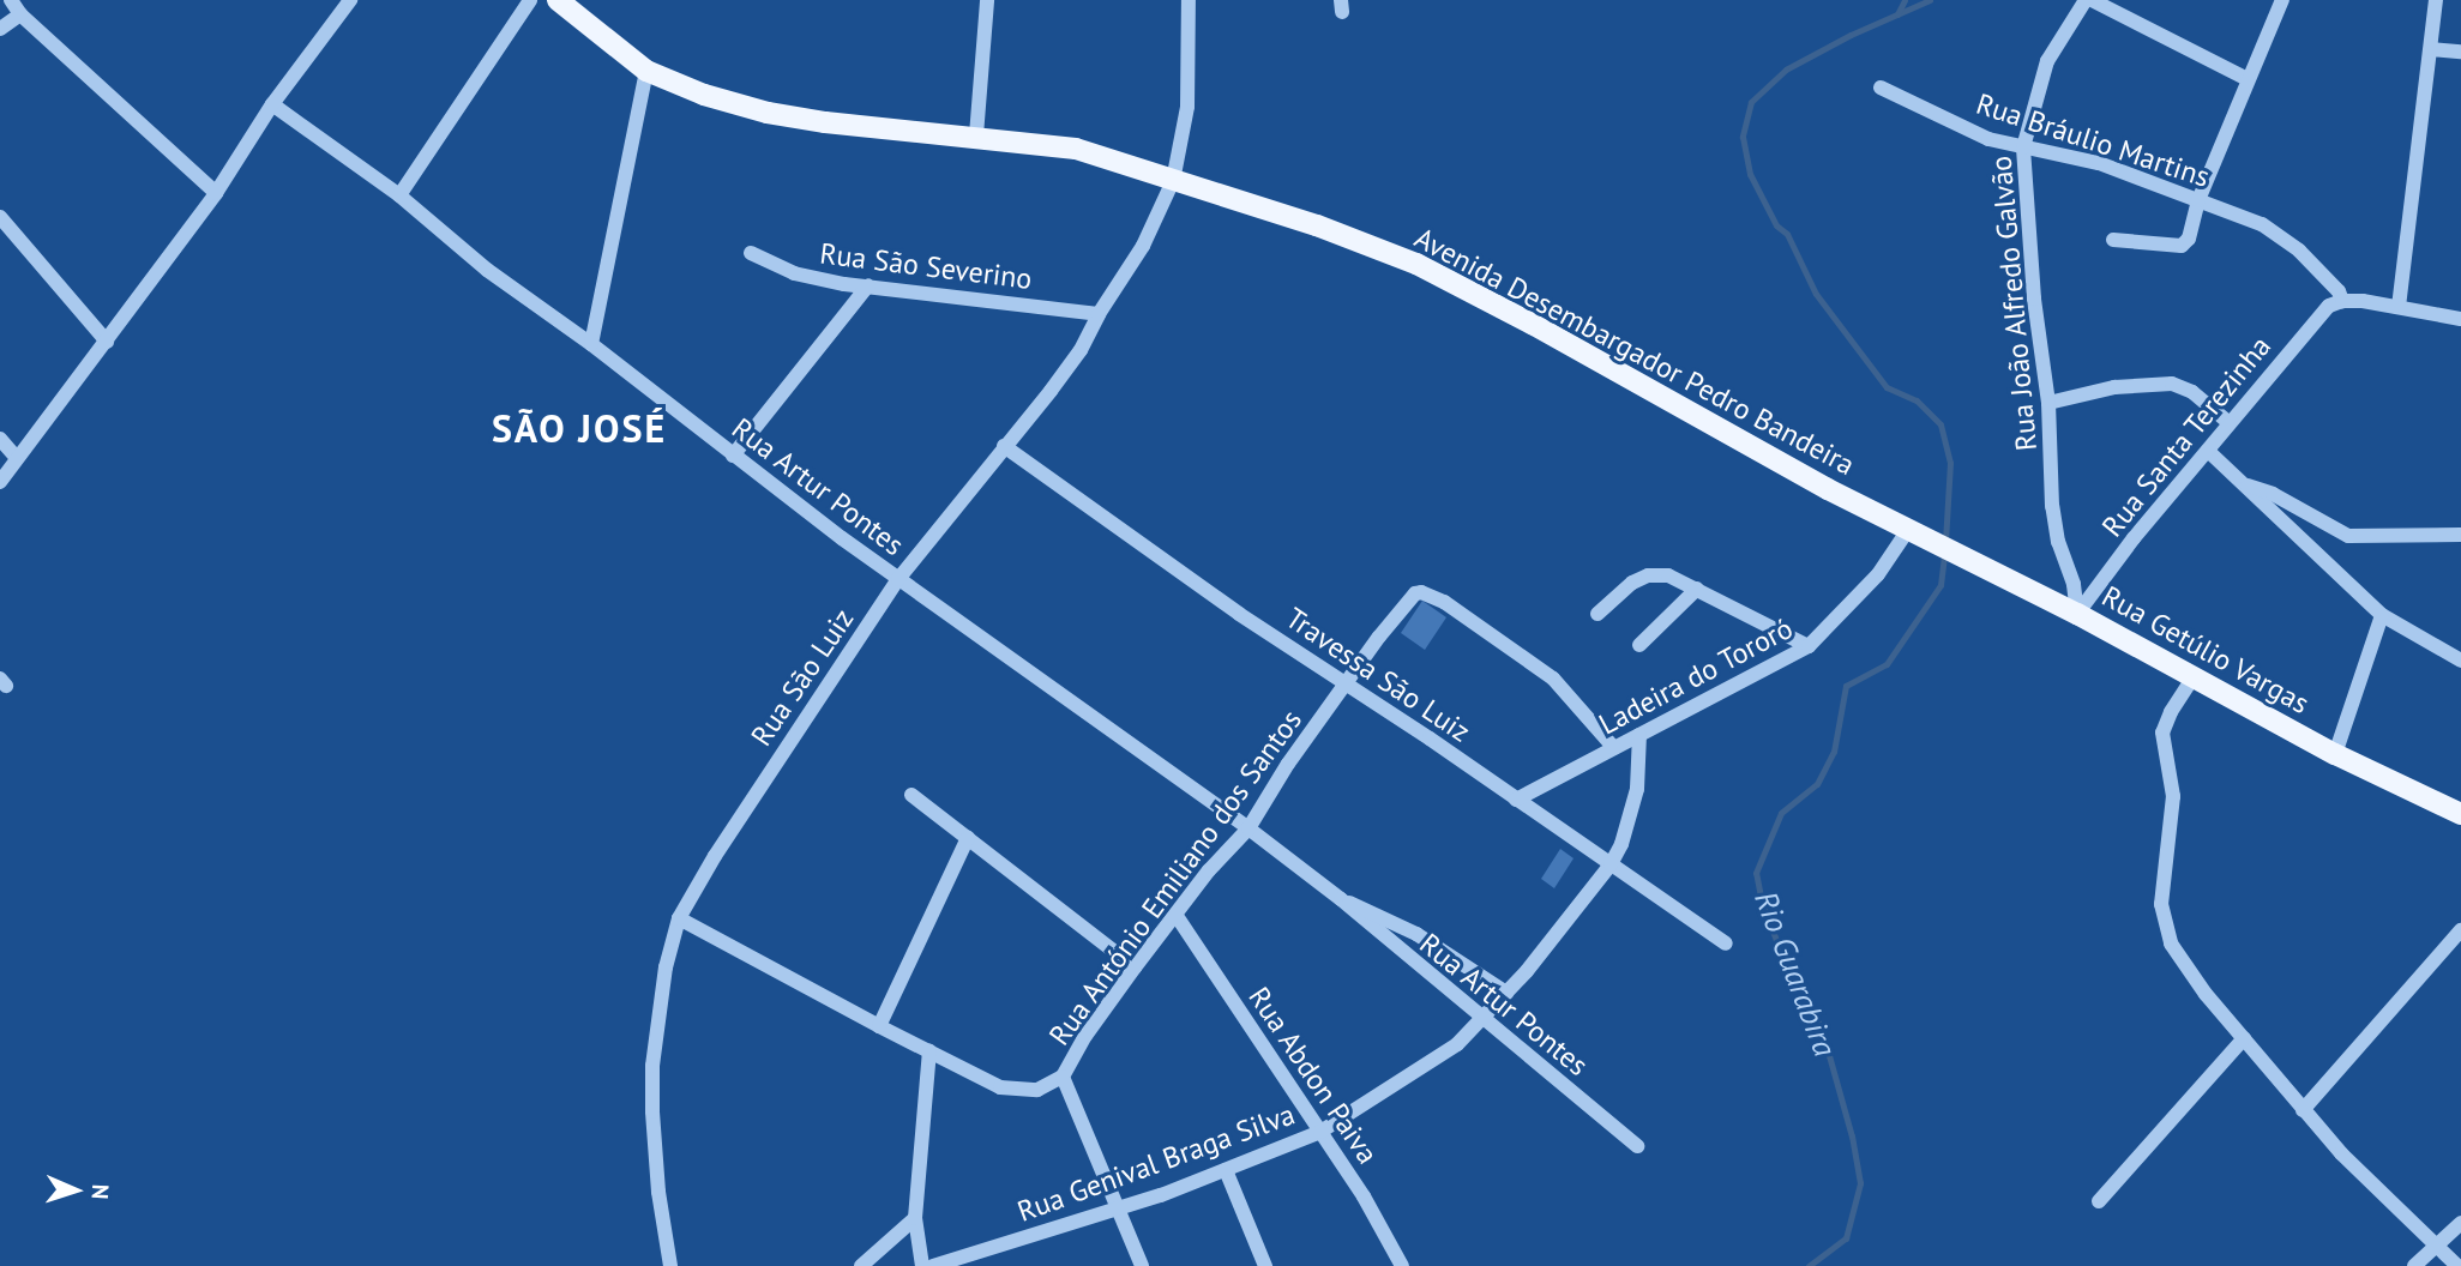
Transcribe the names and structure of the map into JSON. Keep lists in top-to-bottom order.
{
  "streets": {
    "main road": ["Avenida Desembargador Pedro Bandeira", "Rua Getúlio Vargas"],
    "street": [
      "Rua Bráulio Martins",
      "Rua São Severino",
      "Rua João Alfredo Galvão",
      "Rua Santa Terezinha",
      "Rua Artur Pontes",
      "Travessa São Luiz",
      "Ladeira do Tororó",
      "Rua São Luiz",
      "Rua António Emiliano dos Santos",
      "Rua Abdon Paiva",
      "Rua Genival Braga Silva"
    ]
  },
  "crossings": [
    ["Rua Bráulio Martins", "Rua João Alfredo Galvão"],
    ["Rua Bráulio Martins", "Rua Santa Terezinha"],
    ["Rua São Severino", "Rua São Luiz"],
    ["Rua João Alfredo Galvão", "Rua Santa Terezinha"],
    ["Rua João Alfredo Galvão", "Rua Getúlio Vargas"],
    ["Avenida Desembargador Pedro Bandeira", "Rua Getúlio Vargas"],
    ["Avenida Desembargador Pedro Bandeira", "Ladeira do Tororó"],
    ["Avenida Desembargador Pedro Bandeira", "Rua São Luiz"],
    ["Rua Santa Terezinha", "Rua Getúlio Vargas"],
    ["Rua Artur Pontes", "Rua São Luiz"],
    ["Rua Artur Pontes", "Rua António Emiliano dos Santos"],
    ["Rua Artur Pontes", "Rua Genival Braga Silva"],
    ["Rua Getúlio Vargas", "Ladeira do Tororó"],
    ["Travessa São Luiz", "Ladeira do Tororó"],
    ["Travessa São Luiz", "Rua São Luiz"],
    ["Travessa São Luiz", "Rua António Emiliano dos Santos"],
    ["Travessa São Luiz", "Rua Genival Braga Silva"],
    ["Ladeira do Tororó", "Rua António Emiliano dos Santos"],
    ["Ladeira do Tororó", "Rua Genival Braga Silva"],
    ["Rua António Emiliano dos Santos", "Rua Abdon Paiva"],
    ["Rua Abdon Paiva", "Rua Genival Braga Silva"]
  ],
  "districts": ["SÃO JOSÉ"],
  "water": ["Rio Guarabira"],
  "north": "right"
}
